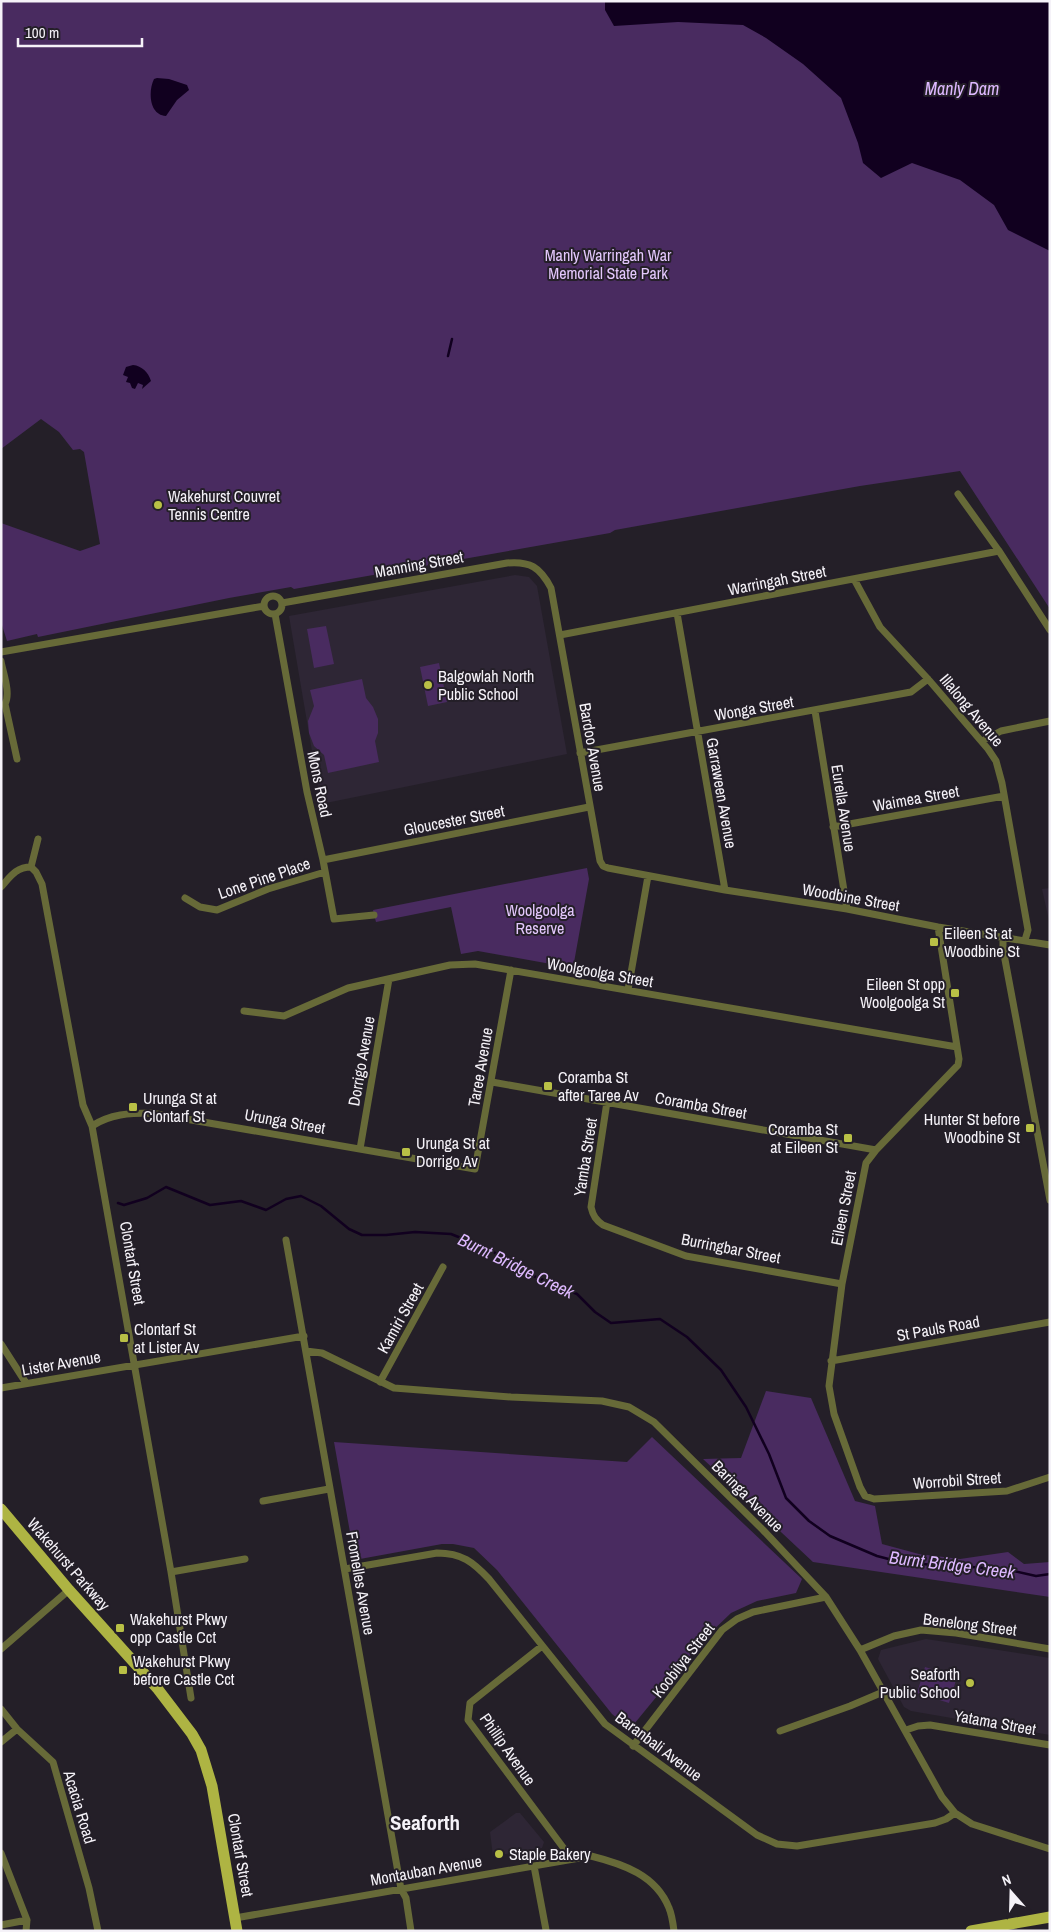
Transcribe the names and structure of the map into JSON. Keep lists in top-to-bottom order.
{
  "streets": {
    "main road": ["Clontarf Street", "Wakehurst Parkway"],
    "street": [
      "Manning Street",
      "Warringah Street",
      "Wonga Street",
      "Illalong Avenue",
      "Bardoo Avenue",
      "Mons Road",
      "Garraween Avenue",
      "Waimea Street",
      "Eurella Avenue",
      "Gloucester Street",
      "Lone Pine Place",
      "Woodbine Street",
      "Woolgoolga Street",
      "Dorrigo Avenue",
      "Taree Avenue",
      "Coramba Street",
      "Urunga Street",
      "Yamba Street",
      "Eileen Street",
      "Burringbar Street",
      "Kamiri Street",
      "St Pauls Road",
      "Lister Avenue",
      "Worrobil Street",
      "Baringa Avenue",
      "Fromelles Avenue",
      "Benelong Street",
      "Koobilya Street",
      "Yatama Street",
      "Baranbali Avenue",
      "Phillip Avenue",
      "Acacia Road",
      "Montauban Avenue"
    ]
  },
  "crossings": [
    ["Manning Street", "Bardoo Avenue"],
    ["Manning Street", "Mons Road"],
    ["Warringah Street", "Illalong Avenue"],
    ["Warringah Street", "Bardoo Avenue"],
    ["Warringah Street", "Garraween Avenue"],
    ["Wonga Street", "Illalong Avenue"],
    ["Wonga Street", "Bardoo Avenue"],
    ["Wonga Street", "Garraween Avenue"],
    ["Wonga Street", "Eurella Avenue"],
    ["Illalong Avenue", "Waimea Street"],
    ["Illalong Avenue", "Woodbine Street"],
    ["Bardoo Avenue", "Gloucester Street"],
    ["Bardoo Avenue", "Woodbine Street"],
    ["Mons Road", "Gloucester Street"],
    ["Mons Road", "Lone Pine Place"],
    ["Garraween Avenue", "Woodbine Street"],
    ["Waimea Street", "Eurella Avenue"],
    ["Eurella Avenue", "Woodbine Street"],
    ["Woodbine Street", "Eileen Street"],
    ["Woolgoolga Street", "Dorrigo Avenue"],
    ["Woolgoolga Street", "Taree Avenue"],
    ["Woolgoolga Street", "Eileen Street"],
    ["Dorrigo Avenue", "Urunga Street"],
    ["Taree Avenue", "Coramba Street"],
    ["Taree Avenue", "Urunga Street"],
    ["Coramba Street", "Yamba Street"],
    ["Coramba Street", "Eileen Street"],
    ["Urunga Street", "Clontarf Street"],
    ["Yamba Street", "Burringbar Street"],
    ["Eileen Street", "Burringbar Street"],
    ["Eileen Street", "St Pauls Road"],
    ["Eileen Street", "Worrobil Street"],
    ["Clontarf Street", "Lister Avenue"],
    ["Clontarf Street", "Wakehurst Parkway"],
    ["Clontarf Street", "Montauban Avenue"],
    ["Kamiri Street", "Baringa Avenue"],
    ["Lister Avenue", "Fromelles Avenue"],
    ["Baringa Avenue", "Fromelles Avenue"],
    ["Baringa Avenue", "Benelong Street"],
    ["Baringa Avenue", "Koobilya Street"],
    ["Baringa Avenue", "Yatama Street"],
    ["Baringa Avenue", "Baranbali Avenue"],
    ["Fromelles Avenue", "Baranbali Avenue"],
    ["Fromelles Avenue", "Montauban Avenue"],
    ["Koobilya Street", "Baranbali Avenue"],
    ["Baranbali Avenue", "Phillip Avenue"],
    ["Phillip Avenue", "Montauban Avenue"]
  ],
  "districts": ["Seaforth"],
  "water": ["Manly Dam", "Burnt Bridge Creek"],
  "parks": ["Manly Warringah War Memorial State Park", "Woolgoolga Reserve"],
  "places": {
    "other": [
      "Wakehurst Couvret Tennis Centre",
      "Balgowlah North Public School",
      "Seaforth Public School",
      "Staple Bakery"
    ],
    "transit": [
      "Eileen St at Woodbine St",
      "Eileen St opp Woolgoolga St",
      "Coramba St after Taree Av",
      "Urunga St at Clontarf St",
      "Hunter St before Woodbine St",
      "Coramba St at Eileen St",
      "Urunga St at Dorrigo Av",
      "Clontarf St at Lister Av",
      "Wakehurst Pkwy opp Castle Cct",
      "Wakehurst Pkwy before Castle Cct"
    ]
  },
  "scale_bar": "100 m",
  "north": "top"
}
